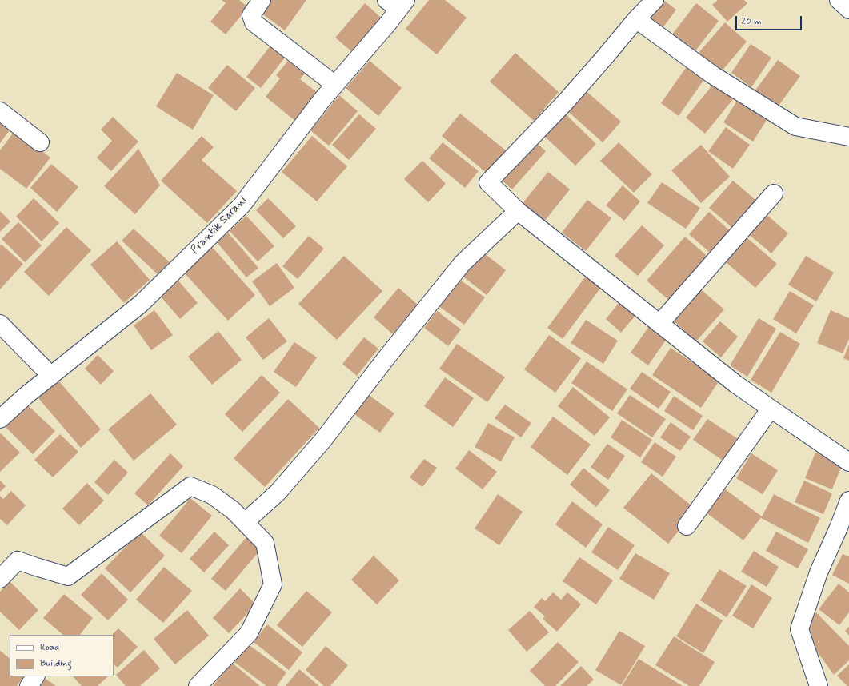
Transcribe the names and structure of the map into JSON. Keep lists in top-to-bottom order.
{
  "streets": {
    "street": ["Prantik Sarani"]
  },
  "legend": ["Road", "Building"],
  "scale_bar": "20 m"
}
